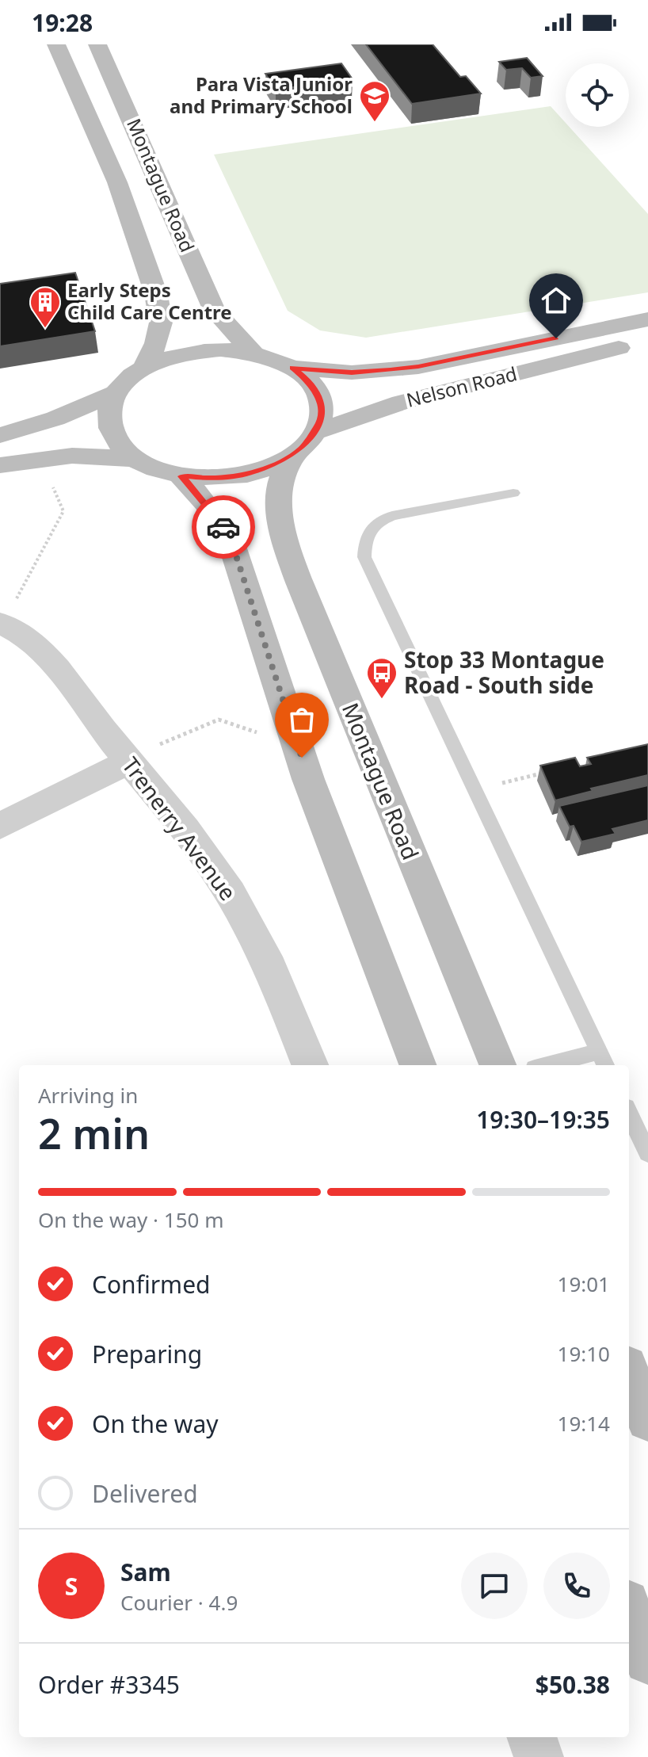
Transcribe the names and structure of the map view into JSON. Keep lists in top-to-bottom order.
{
  "streets": {
    "main road": ["Montague Road", "Nelson Road"],
    "street": ["Trenerry Avenue"]
  },
  "crossings": [
    ["Montague Road", "Nelson Road"]
  ],
  "places": {
    "school or university": ["Para Vista Junior and Primary School"],
    "building": ["Early Steps Child Care Centre"],
    "bus stop": ["Stop 33 Montague Road - South side"]
  },
  "page": {
    "status": "19:28",
    "heading": ["2 min", "Arriving in", "19:30–19:35"],
    "panel": [
      "Sam",
      "Courier · 4.9",
      "Order #3345",
      "$50.38"
    ],
    "bar": "On the way · 150 m",
    "list": [
      ["Confirmed", "19:01"],
      ["Preparing", "19:10"],
      ["On the way", "19:14"],
      "Delivered"
    ],
    "round": "S"
  }
}
